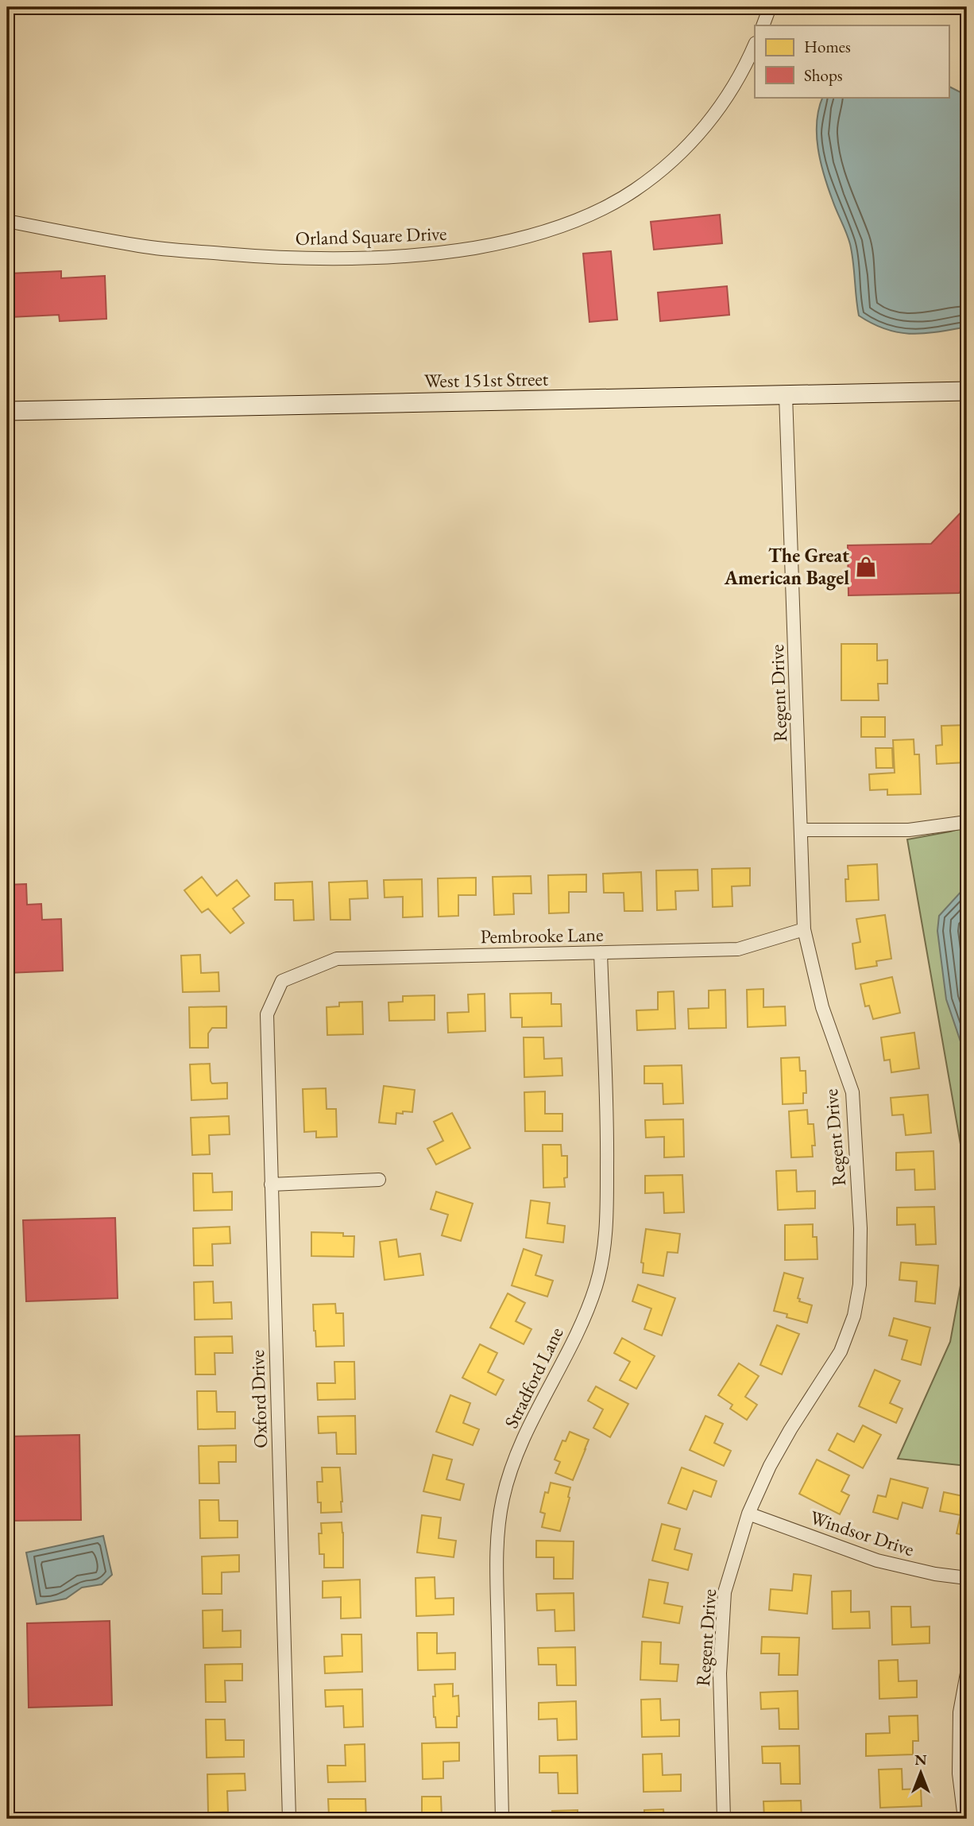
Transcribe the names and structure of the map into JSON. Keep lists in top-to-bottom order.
{
  "streets": {
    "street": [
      "Orland Square Drive",
      "West 151st Street",
      "Regent Drive",
      "Pembrooke Lane",
      "Stradford Lane",
      "Oxford Drive",
      "Windsor Drive"
    ]
  },
  "crossings": [
    ["West 151st Street", "Regent Drive"],
    ["Regent Drive", "Pembrooke Lane"],
    ["Regent Drive", "Windsor Drive"],
    ["Pembrooke Lane", "Stradford Lane"],
    ["Pembrooke Lane", "Oxford Drive"]
  ],
  "places": {
    "shop": ["The Great American Bagel"]
  },
  "legend": ["Homes", "Shops"],
  "north": "top"
}
